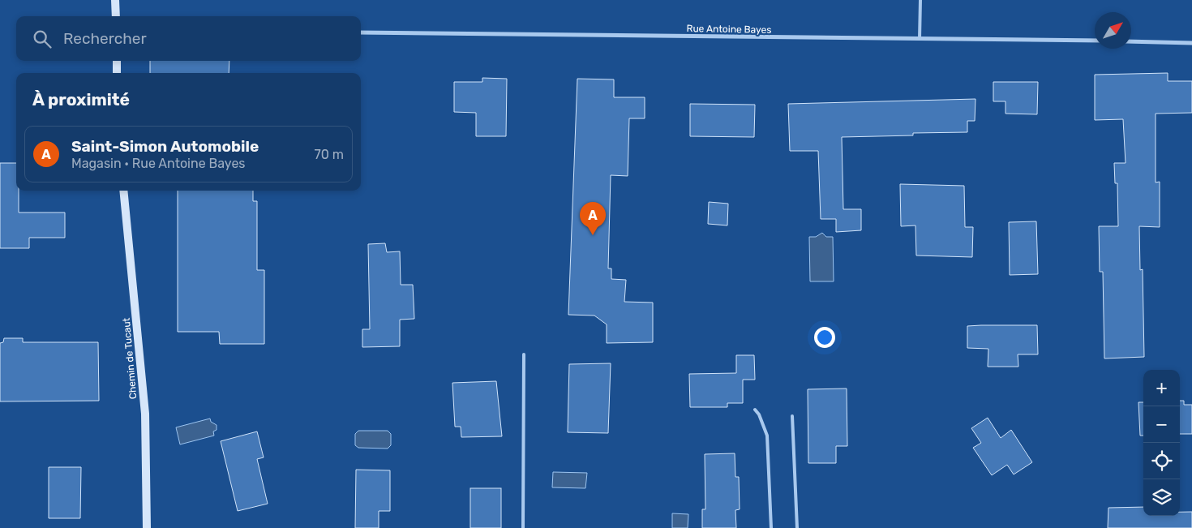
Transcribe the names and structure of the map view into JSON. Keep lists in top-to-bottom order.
{
  "streets": {
    "main road": ["Chemin de Tucaut"],
    "street": ["Rue Antoine Bayes"]
  },
  "north": "top right",
  "page": {
    "search": "Rechercher",
    "heading": "À proximité",
    "list": [
      {
        "mark": "A",
        "name": "Saint-Simon Automobile",
        "note": "Magasin · Rue Antoine Bayes",
        "value": "70 m"
      }
    ],
    "pins": "A",
    "map_buttons": ["+", "−"]
  }
}
